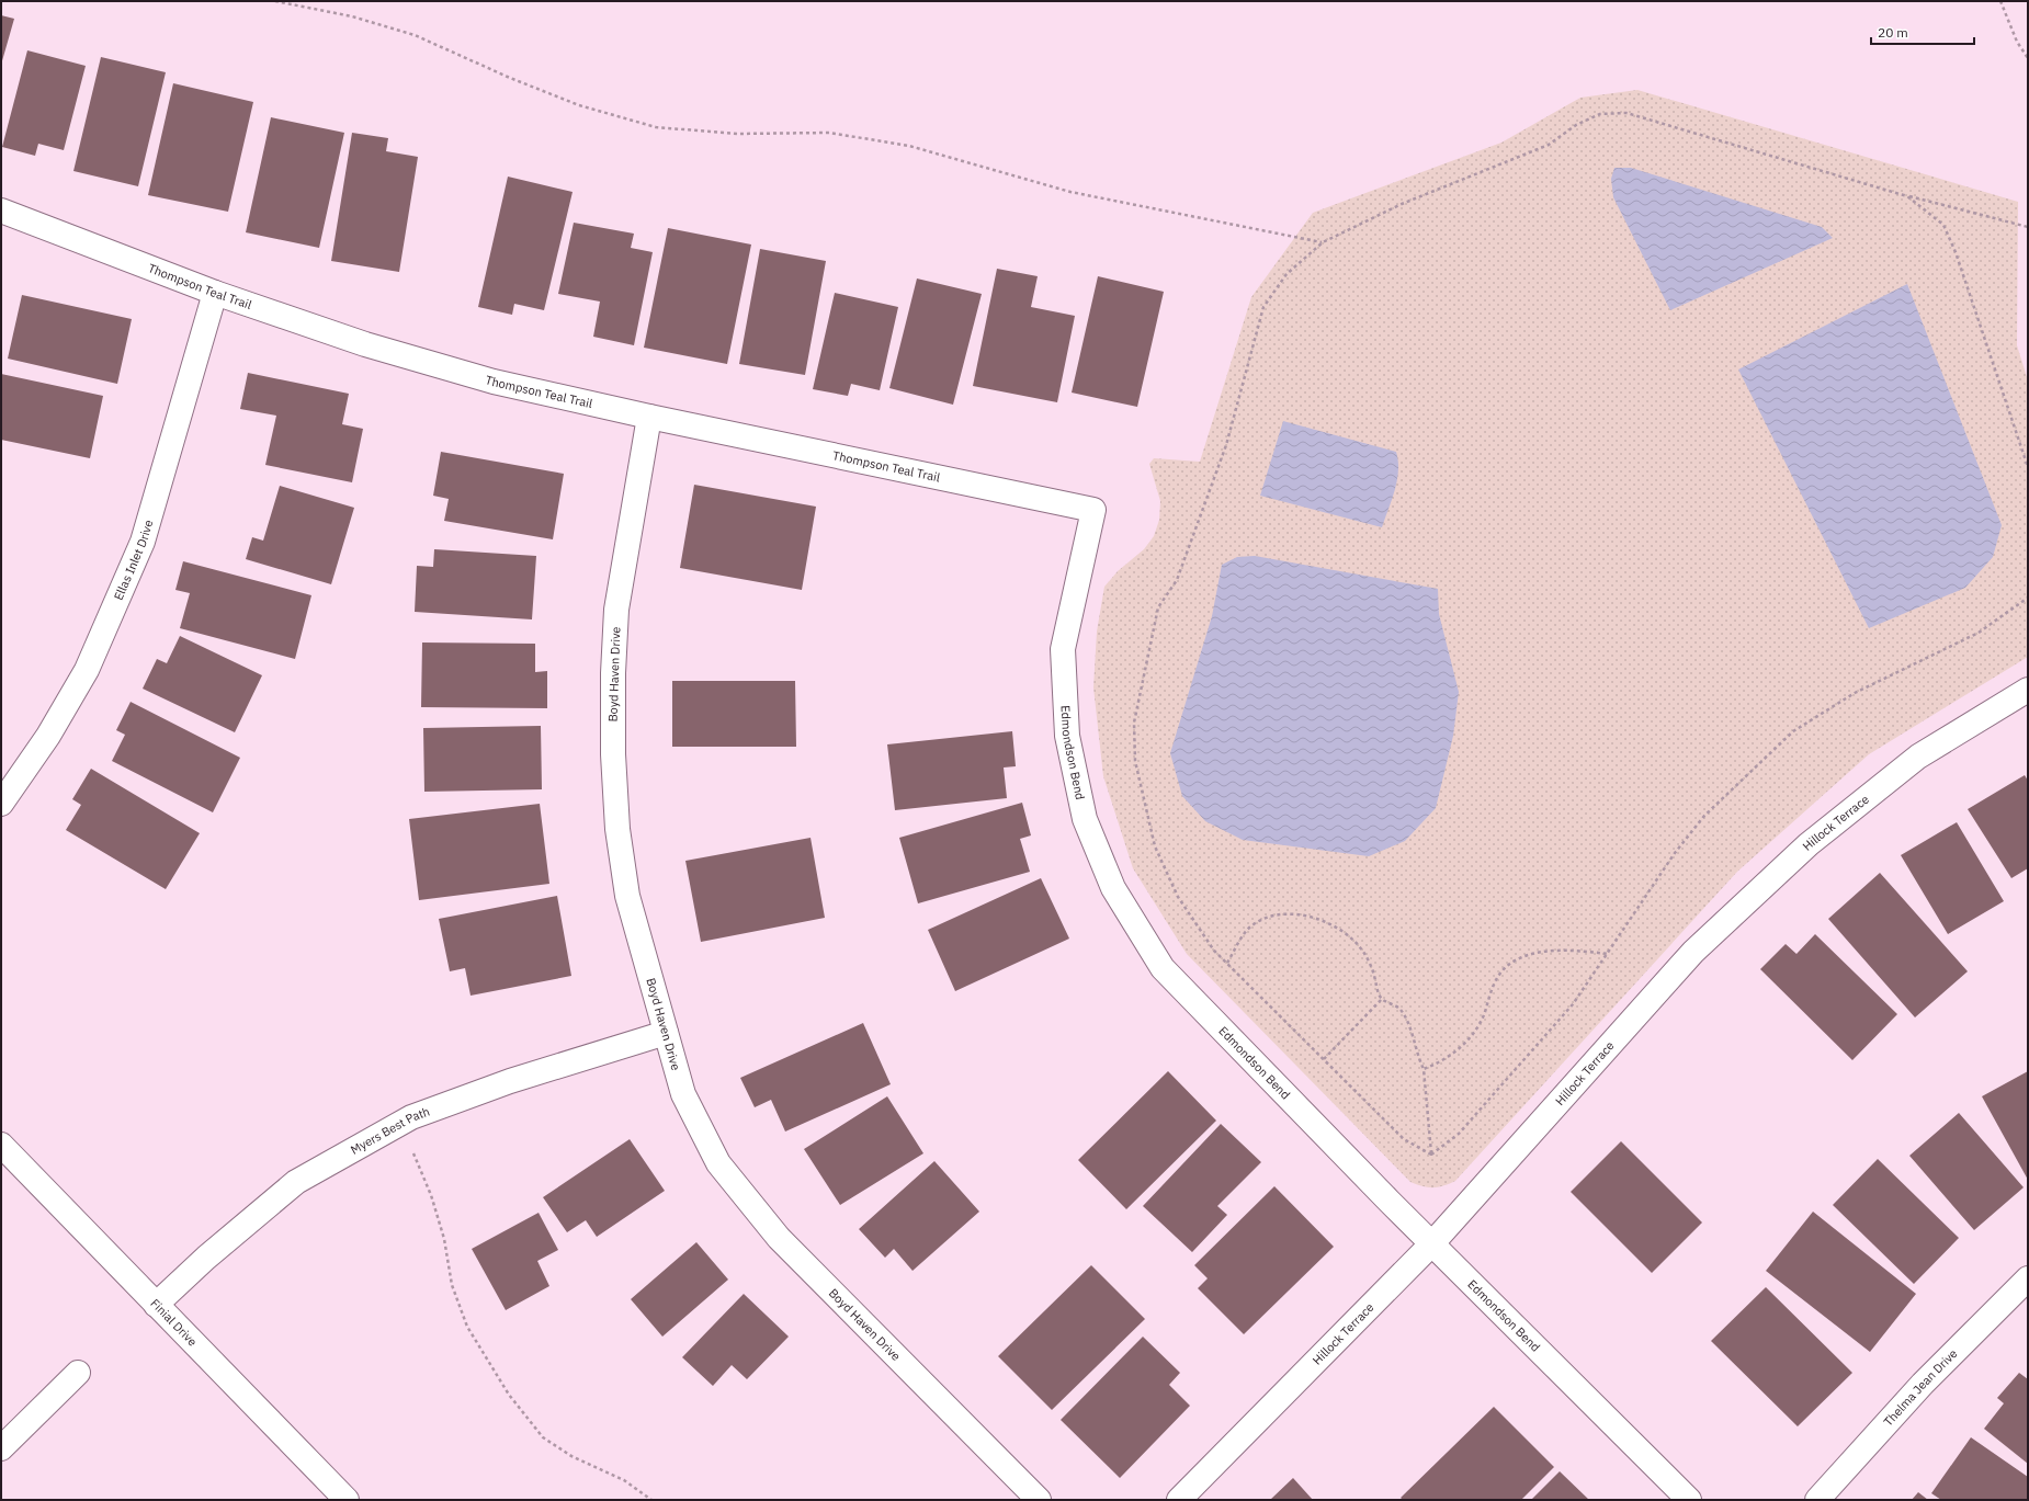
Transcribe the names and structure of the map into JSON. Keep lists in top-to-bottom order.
{
  "streets": {
    "street": [
      "Thompson Teal Trail",
      "Ellas Inlet Drive",
      "Boyd Haven Drive",
      "Edmondson Bend",
      "Hillock Terrace",
      "Myers Best Path",
      "Finial Drive",
      "Thelma Jean Drive"
    ]
  },
  "crossings": [
    ["Thompson Teal Trail", "Ellas Inlet Drive"],
    ["Thompson Teal Trail", "Boyd Haven Drive"],
    ["Thompson Teal Trail", "Edmondson Bend"],
    ["Boyd Haven Drive", "Myers Best Path"],
    ["Edmondson Bend", "Hillock Terrace"],
    ["Myers Best Path", "Finial Drive"]
  ],
  "scale_bar": "20 m"
}
